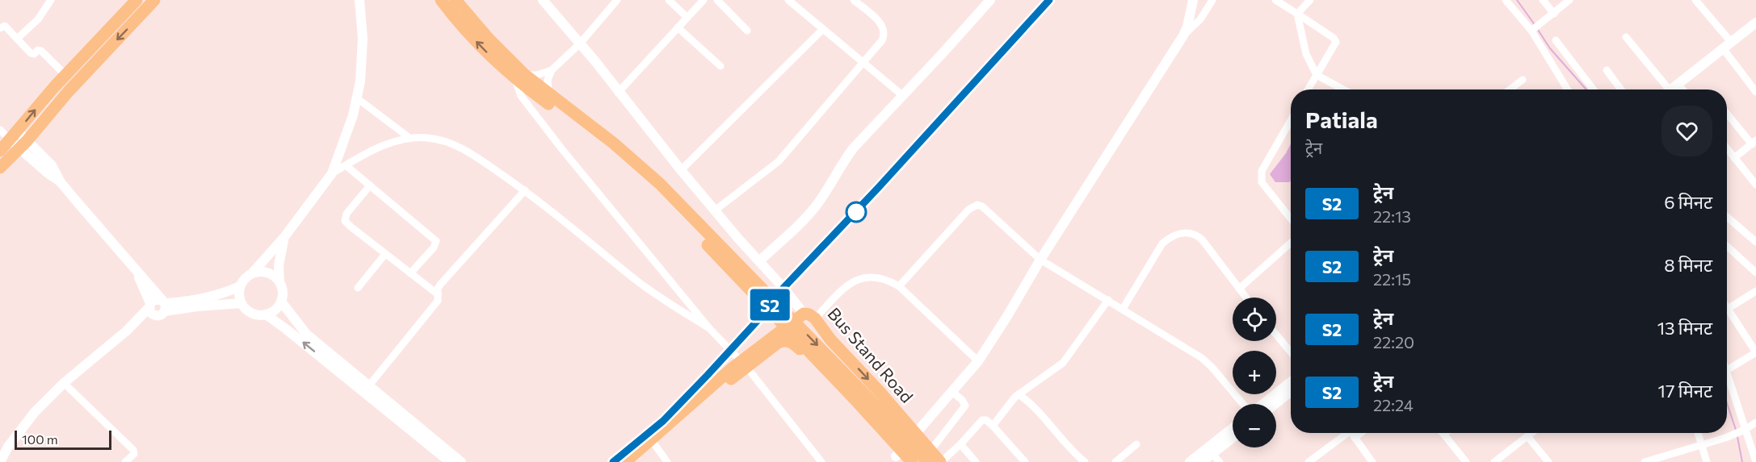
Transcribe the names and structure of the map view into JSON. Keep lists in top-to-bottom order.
{
  "streets": {
    "main road": ["Bus Stand Road"]
  },
  "scale_bar": "100 m",
  "page": {
    "on_map": "S2",
    "heading": ["Patiala", "ट्रेन"],
    "list": [
      {
        "mark": "S2",
        "name": "ट्रेन",
        "note": "22:13",
        "value": "6 मिनट"
      },
      {
        "mark": "S2",
        "name": "ट्रेन",
        "note": "22:15",
        "value": "8 मिनट"
      },
      {
        "mark": "S2",
        "name": "ट्रेन",
        "note": "22:20",
        "value": "13 मिनट"
      },
      {
        "mark": "S2",
        "name": "ट्रेन",
        "note": "22:24",
        "value": "17 मिनट"
      }
    ],
    "map_buttons": ["+", "−"],
    "scale": "100 m"
  }
}
